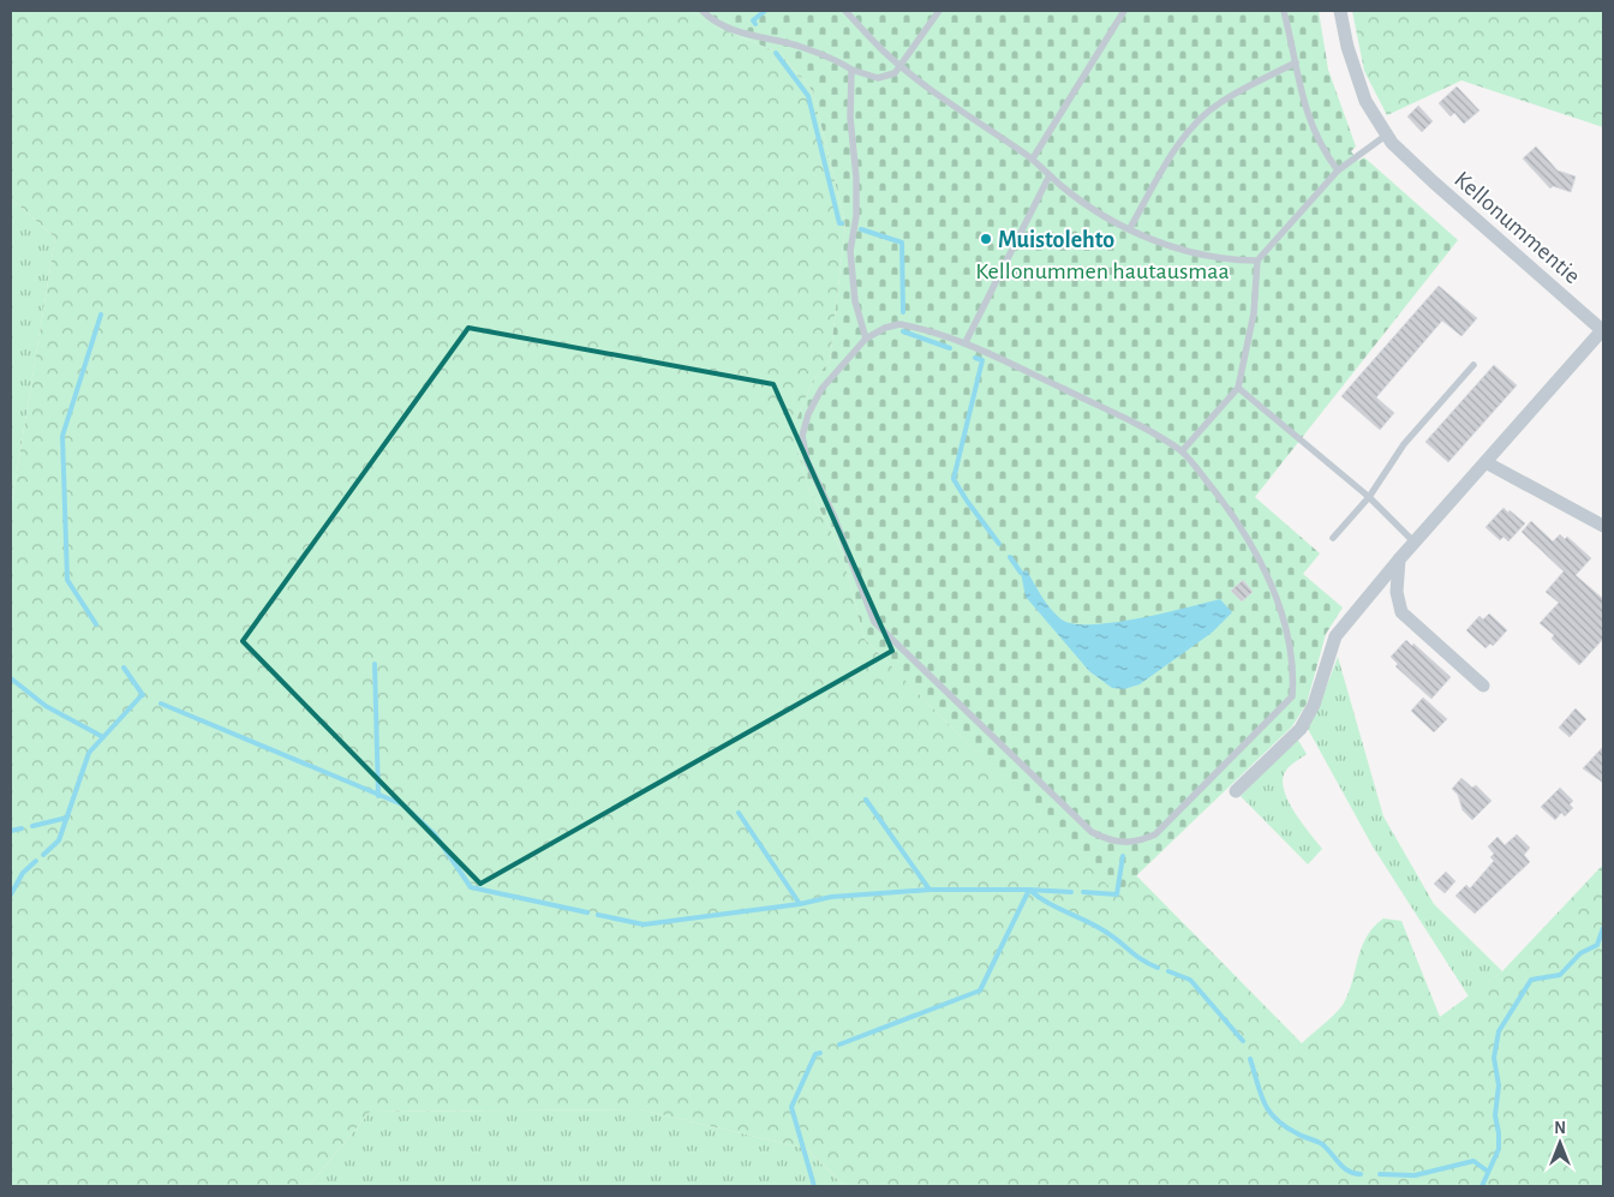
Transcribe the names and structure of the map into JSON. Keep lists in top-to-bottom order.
{
  "streets": {
    "street": ["Kellonummentie"]
  },
  "parks": ["Kellonummen hautausmaa"],
  "places": ["Muistolehto"],
  "north": "top"
}
